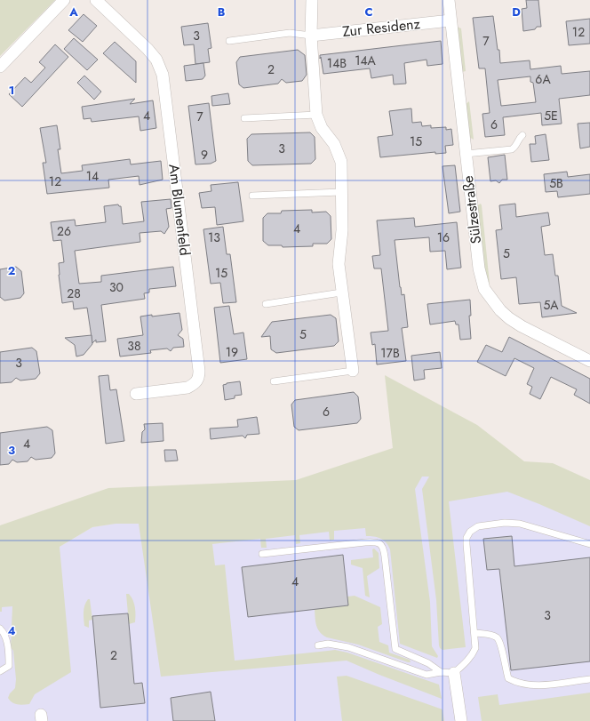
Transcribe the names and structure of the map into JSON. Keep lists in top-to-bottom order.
{
  "streets": {
    "street": ["Zur Residenz", "Am Blumenfeld", "Sülzestraße"]
  },
  "crossings": [
    ["Zur Residenz", "Sülzestraße"]
  ],
  "house_numbers": [
    "12",
    "3",
    "7",
    "14A",
    "14B",
    "2",
    "6A",
    "4",
    "5E",
    "7",
    "6",
    "15",
    "3",
    "9",
    "14",
    "12",
    "5B",
    "4",
    "26",
    "13",
    "16",
    "5",
    "15",
    "30",
    "28",
    "5A",
    "5",
    "38",
    "19",
    "17B",
    "3",
    "6",
    "4",
    "4",
    "3",
    "2"
  ],
  "grid": {
    "columns": [
      "A",
      "B",
      "C",
      "D"
    ],
    "rows": [
      "1",
      "2",
      "3",
      "4"
    ]
  }
}
